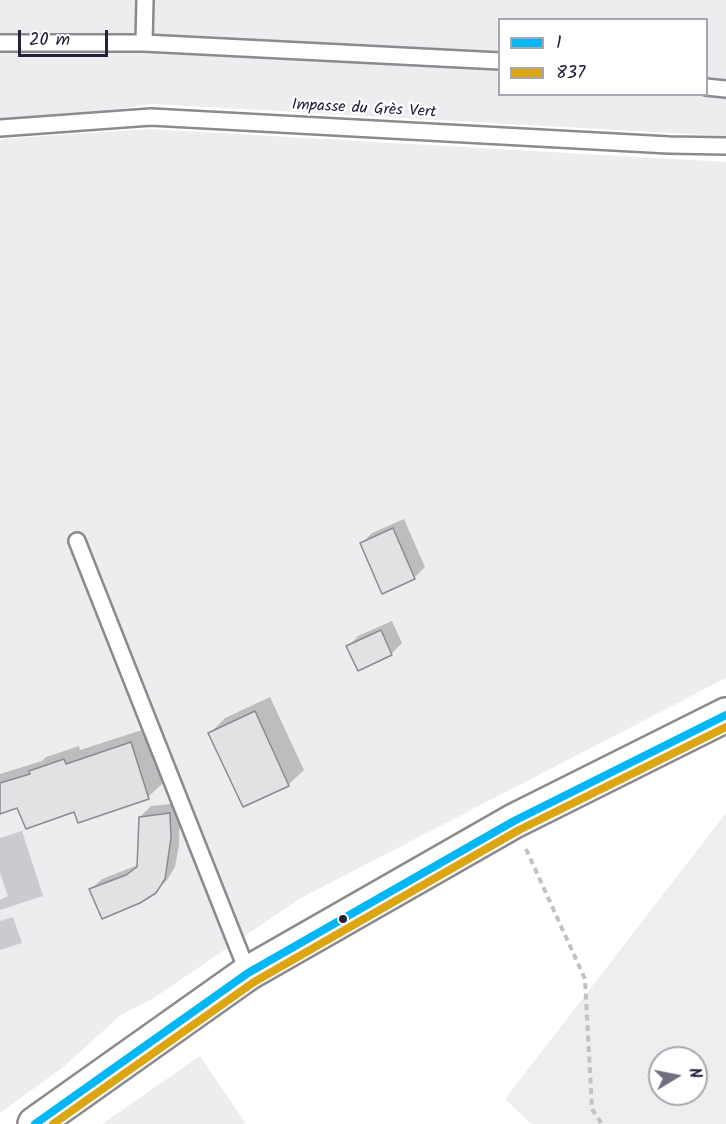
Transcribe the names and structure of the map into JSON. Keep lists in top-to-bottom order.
{
  "streets": {
    "lane": ["Impasse du Grès Vert"]
  },
  "lines": ["transit line 1", "transit line 837"],
  "legend": ["1", "837"],
  "scale_bar": "20 m",
  "north": "right"
}
